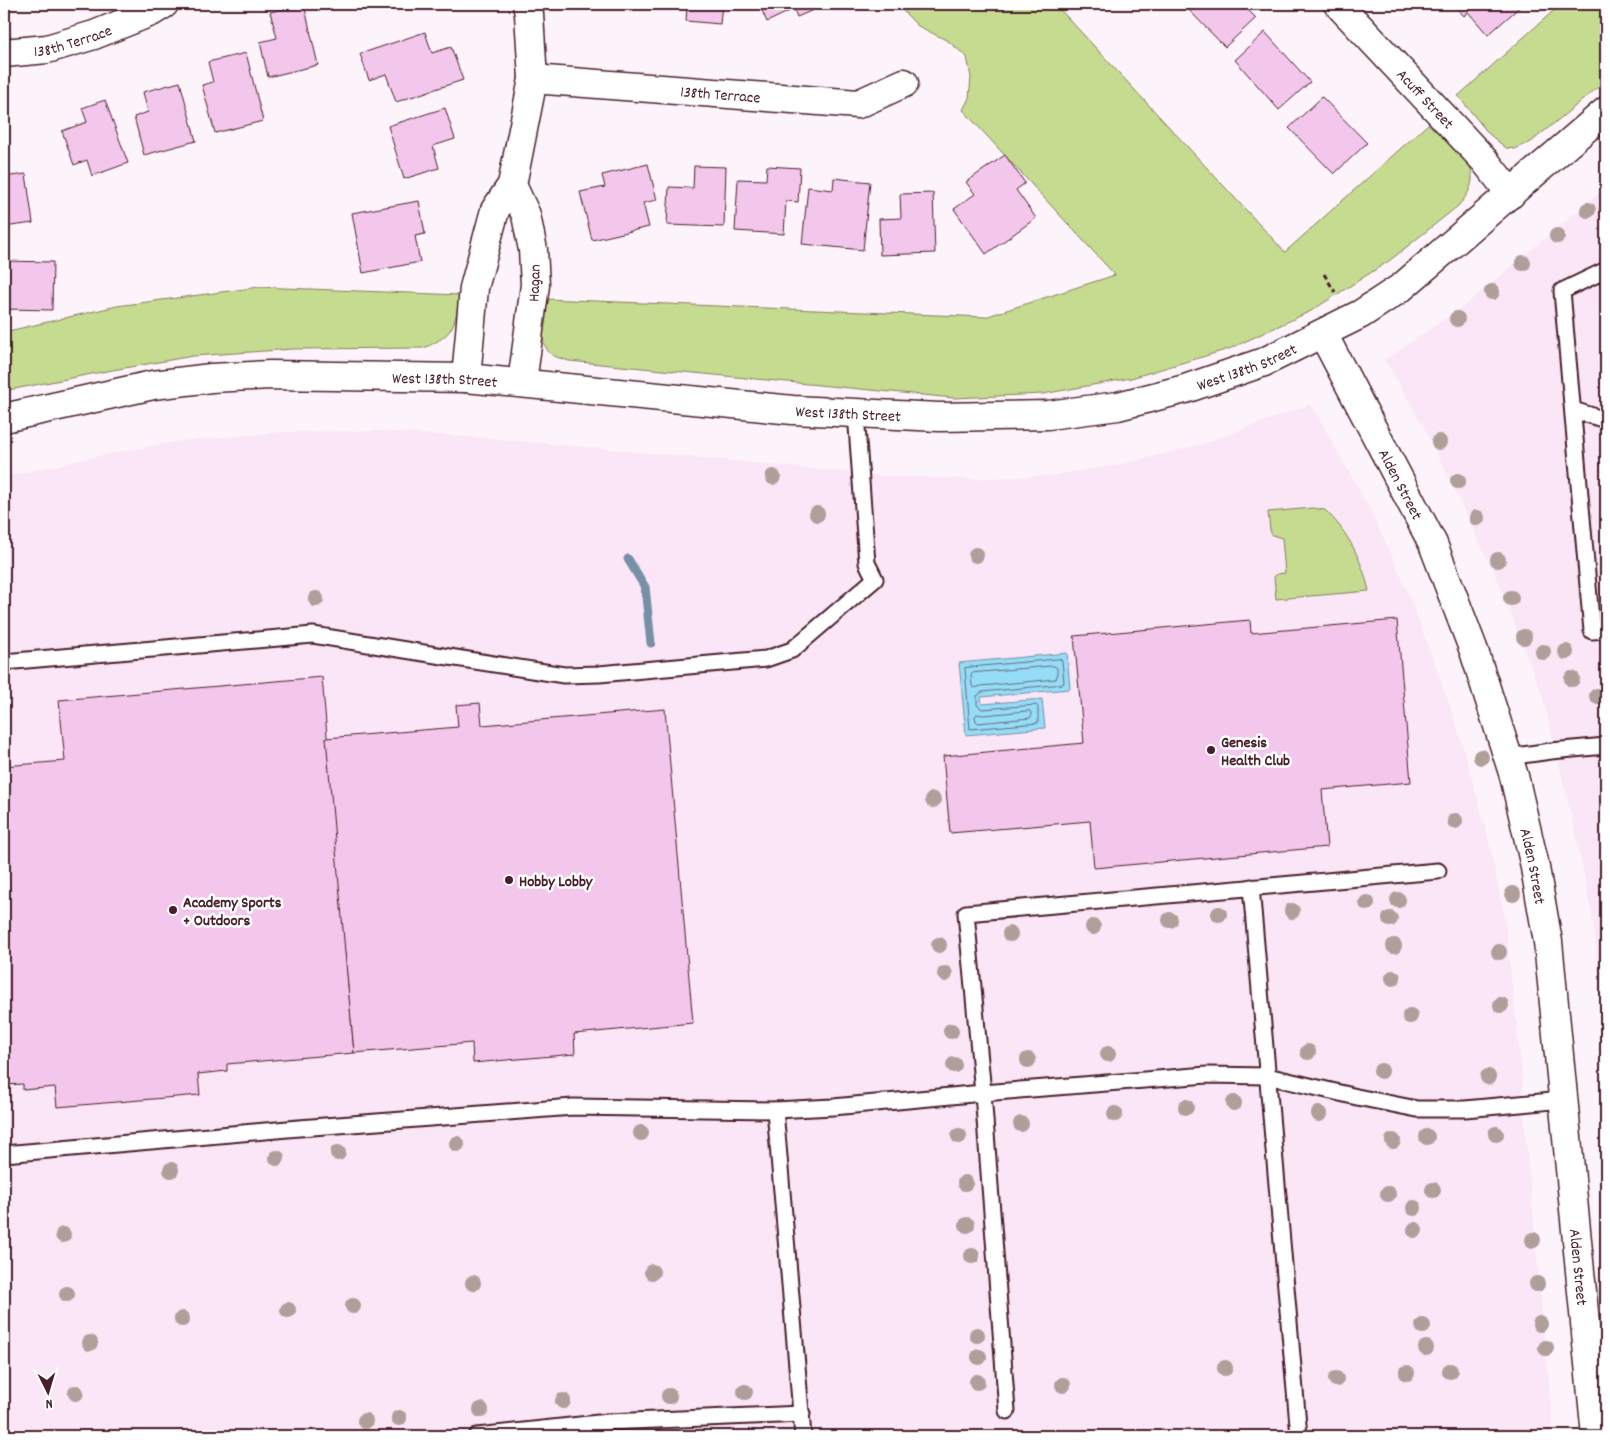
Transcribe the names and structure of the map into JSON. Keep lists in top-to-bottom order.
{
  "streets": {
    "street": [
      "138th Terrace",
      "Acuff Street",
      "Hagan",
      "West 138th Street",
      "Alden Street"
    ]
  },
  "crossings": [
    ["Acuff Street", "West 138th Street"],
    ["Hagan", "West 138th Street"],
    ["West 138th Street", "Alden Street"]
  ],
  "places": ["Genesis Health Club", "Hobby Lobby", "Academy Sports + Outdoors"],
  "north": "bottom"
}
